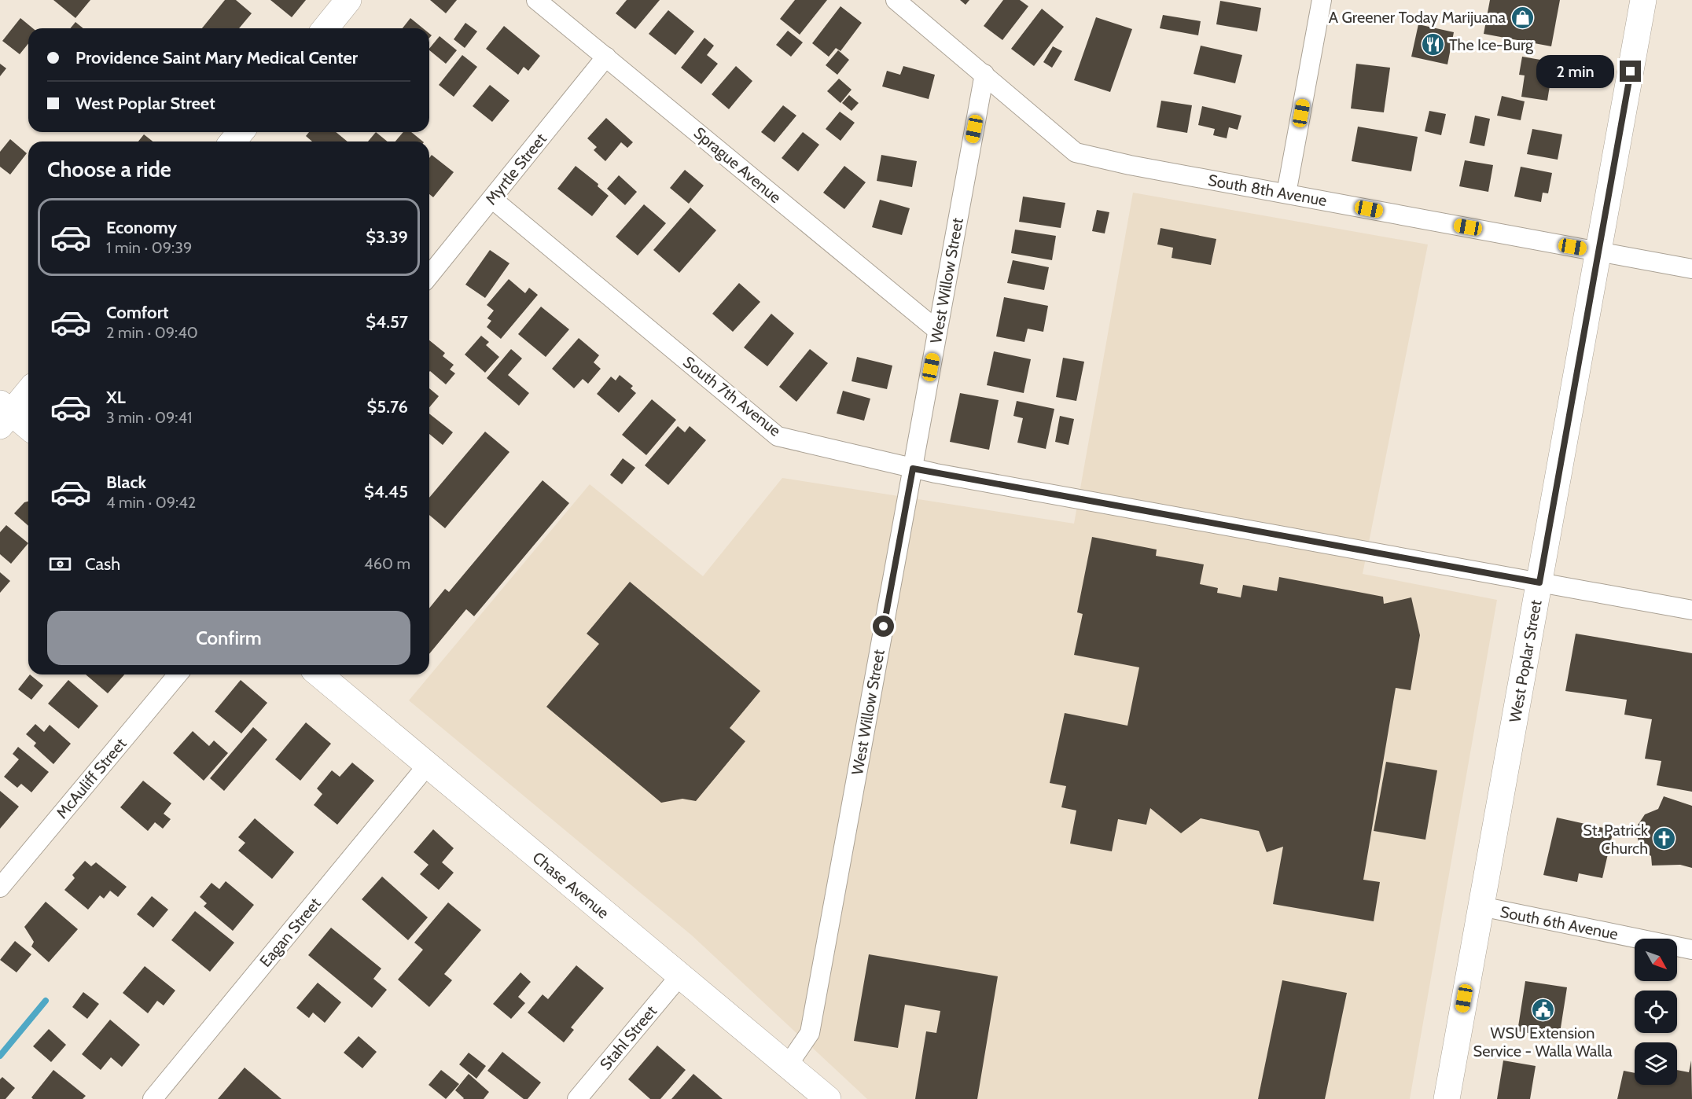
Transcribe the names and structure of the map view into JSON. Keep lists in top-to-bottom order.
{
  "streets": {
    "main road": ["West Poplar Street", "Chase Avenue"],
    "street": [
      "Sprague Avenue",
      "Myrtle Street",
      "South 8th Avenue",
      "West Willow Street",
      "South 7th Avenue",
      "McAuliff Street",
      "South 6th Avenue",
      "Eagan Street",
      "Stahl Street"
    ]
  },
  "crossings": [
    ["Sprague Avenue", "Myrtle Street"],
    ["Sprague Avenue", "West Willow Street"],
    ["Myrtle Street", "South 7th Avenue"],
    ["South 8th Avenue", "West Willow Street"],
    ["South 8th Avenue", "West Poplar Street"],
    ["West Willow Street", "South 7th Avenue"],
    ["West Willow Street", "Chase Avenue"],
    ["South 7th Avenue", "West Poplar Street"],
    ["West Poplar Street", "South 6th Avenue"],
    ["Chase Avenue", "Eagan Street"],
    ["Chase Avenue", "Stahl Street"]
  ],
  "places": {
    "shop": ["A Greener Today Marijuana"],
    "restaurant": ["The Ice-Burg"],
    "church": ["St. Patrick Church"],
    "public building": ["WSU Extension Service - Walla Walla"]
  },
  "north": "bottom right",
  "page": {
    "banner": ["Providence Saint Mary Medical Center", "West Poplar Street"],
    "bubble": "2 min",
    "heading": "Choose a ride",
    "list": [
      {
        "name": "Economy",
        "note": "1 min · 09:39",
        "value": "$3.39"
      },
      {
        "name": "Comfort",
        "note": "2 min · 09:40",
        "value": "$4.57"
      },
      {
        "name": "XL",
        "note": "3 min · 09:41",
        "value": "$5.76"
      },
      {
        "name": "Black",
        "note": "4 min · 09:42",
        "value": "$4.45"
      }
    ],
    "pay": ["Cash", "460 m"],
    "buttons": "Confirm"
  }
}
